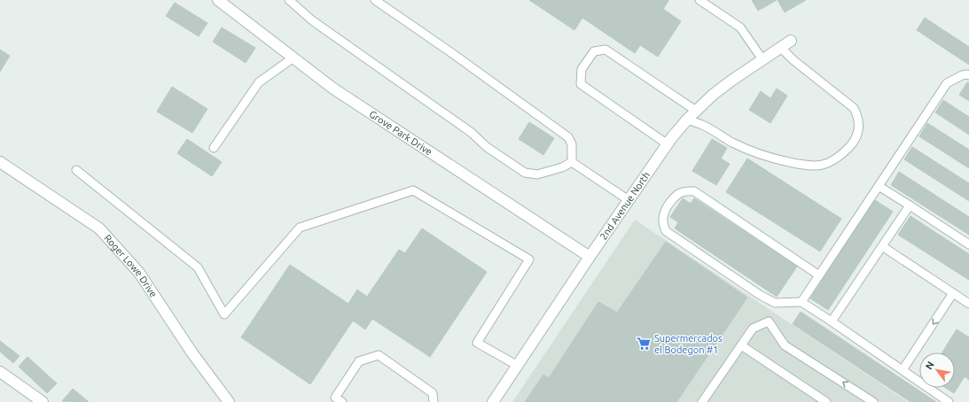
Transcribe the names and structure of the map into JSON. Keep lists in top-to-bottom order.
{
  "streets": {
    "street": ["Grove Park Drive", "2nd Avenue North", "Roger Lowe Drive"]
  },
  "crossings": [
    ["Grove Park Drive", "2nd Avenue North"]
  ],
  "places": {
    "supermarket": ["Supermercados el Bodegon #1"]
  },
  "north": "top left"
}
